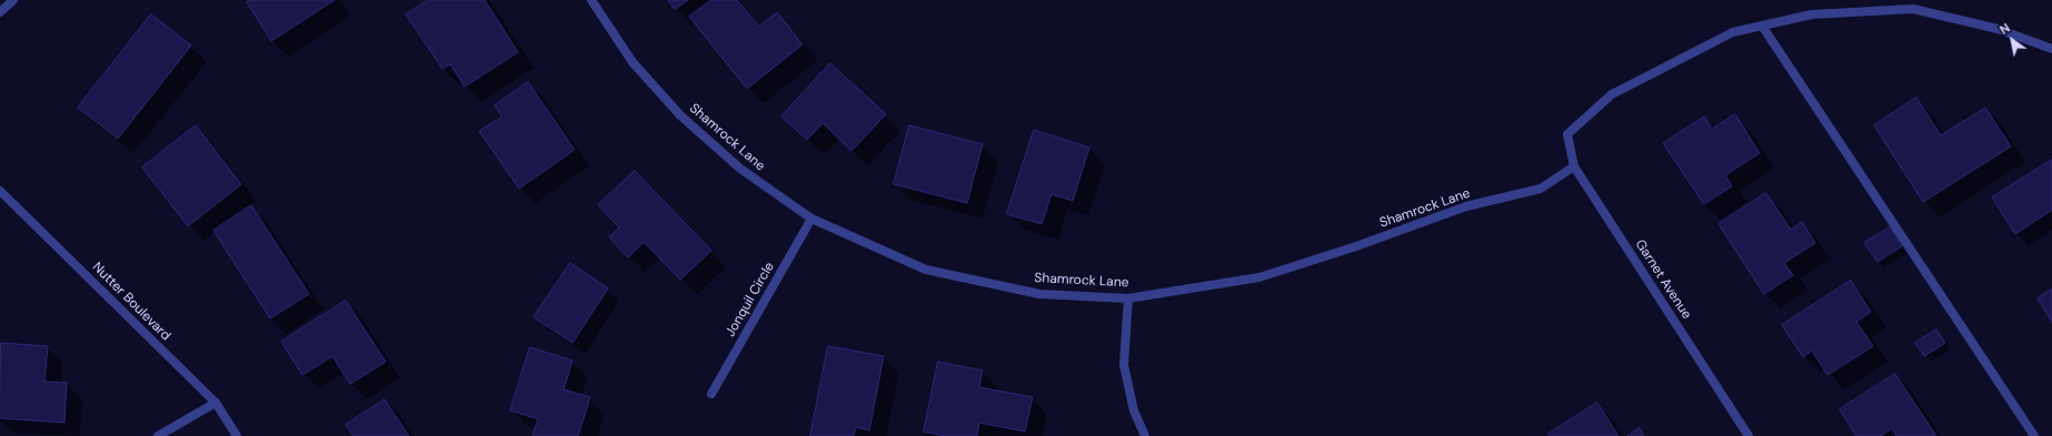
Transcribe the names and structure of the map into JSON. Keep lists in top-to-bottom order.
{
  "streets": {
    "street": [
      "Shamrock Lane",
      "Garnet Avenue",
      "Jonquil Circle",
      "Nutter Boulevard"
    ]
  },
  "crossings": [
    ["Shamrock Lane", "Garnet Avenue"],
    ["Shamrock Lane", "Jonquil Circle"]
  ],
  "north": "top left"
}
